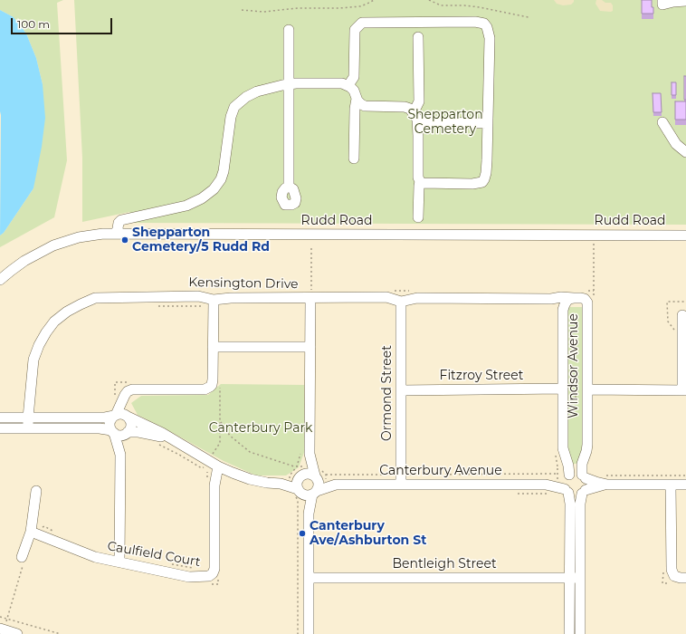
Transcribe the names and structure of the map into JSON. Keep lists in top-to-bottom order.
{
  "streets": {
    "street": [
      "Rudd Road",
      "Kensington Drive",
      "Windsor Avenue",
      "Fitzroy Street",
      "Ormond Street",
      "Canterbury Avenue",
      "Caulfield Court",
      "Bentleigh Street"
    ]
  },
  "crossings": [
    ["Kensington Drive", "Windsor Avenue"],
    ["Kensington Drive", "Ormond Street"],
    ["Windsor Avenue", "Fitzroy Street"],
    ["Windsor Avenue", "Canterbury Avenue"],
    ["Fitzroy Street", "Ormond Street"],
    ["Ormond Street", "Canterbury Avenue"]
  ],
  "parks": ["Shepparton Cemetery", "Canterbury Park"],
  "places": ["Shepparton Cemetery/5 Rudd Rd", "Canterbury Ave/Ashburton St"],
  "scale_bar": "100 m"
}
